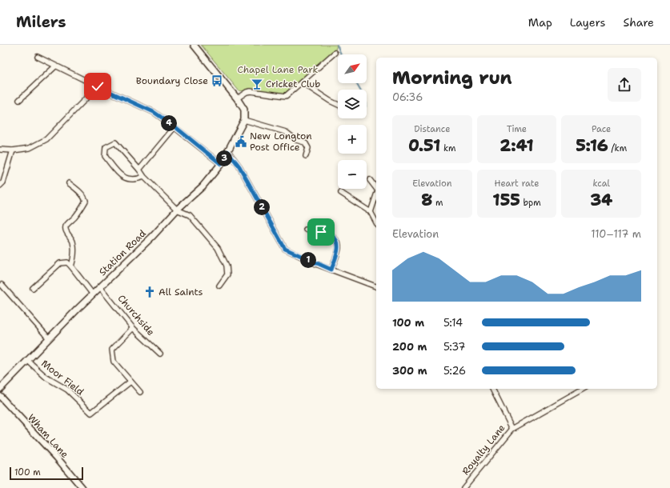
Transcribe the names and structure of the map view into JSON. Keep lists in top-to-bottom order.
{
  "streets": {
    "street": [
      "Station Road",
      "Churchside",
      "Moor Field",
      "Wham Lane",
      "Royalty Lane"
    ]
  },
  "crossings": [
    ["Station Road", "Churchside"],
    ["Station Road", "Moor Field"]
  ],
  "parks": ["Chapel Lane Park"],
  "places": {
    "bus stop": ["Boundary Close"],
    "bar": ["Cricket Club"],
    "public building": ["New Longton Post Office"],
    "church": ["All Saints"]
  },
  "scale_bar": "100 m",
  "north": "top right",
  "page": {
    "header": "Milers",
    "nav": ["Map", "Layers", "Share"],
    "map_buttons": ["+", "−"],
    "heading": ["Morning run", "06:36"],
    "stats": [
      ["Distance", "0.51 km"],
      ["Time", "2:41"],
      ["Pace", "5:16 /km"],
      ["Elevation", "8 m"],
      ["Heart rate", "155 bpm"],
      ["kcal", "34"]
    ],
    "pins": [
      "4",
      "3",
      "2",
      "1"
    ],
    "chart": ["Elevation", "110–117 m"],
    "list": [
      {
        "name": "100 m",
        "note": "5:14"
      },
      {
        "name": "200 m",
        "note": "5:37"
      },
      {
        "name": "300 m",
        "note": "5:26"
      }
    ],
    "scale": "100 m"
  }
}
